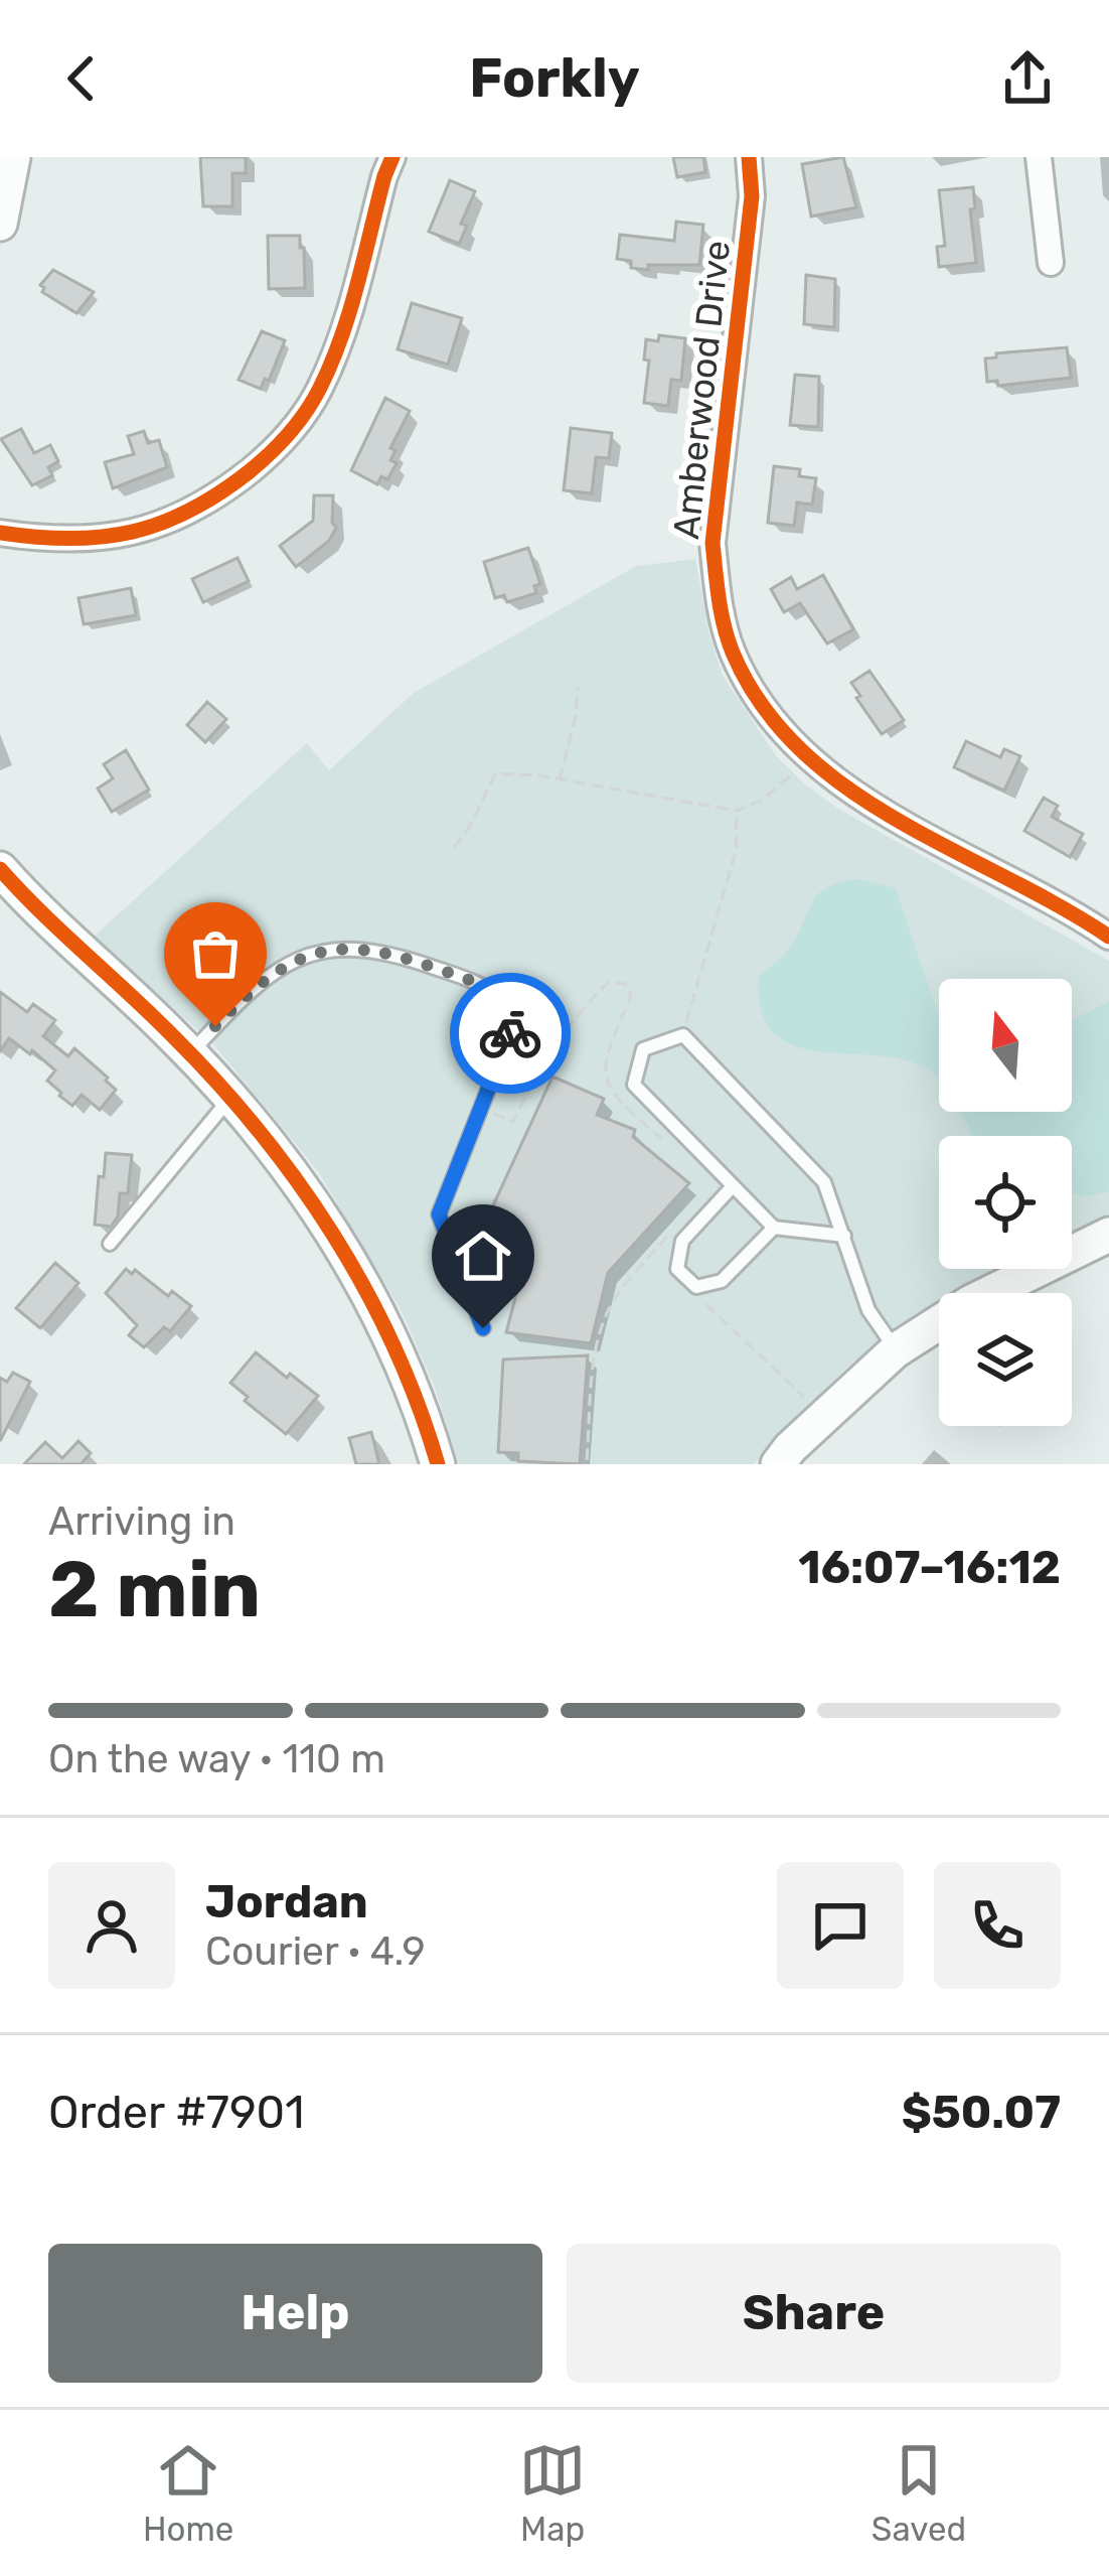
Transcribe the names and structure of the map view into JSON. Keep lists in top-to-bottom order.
{
  "streets": {
    "street": ["Amberwood Drive"]
  },
  "north": "top",
  "page": {
    "header": "Forkly",
    "heading": ["2 min", "Arriving in", "16:07–16:12"],
    "panel": [
      "Jordan",
      "Courier · 4.9",
      "Order #7901",
      "$50.07"
    ],
    "bar": "On the way · 110 m",
    "buttons": ["Help", "Share"],
    "tabs": ["Home", "Map", "Saved"]
  }
}
